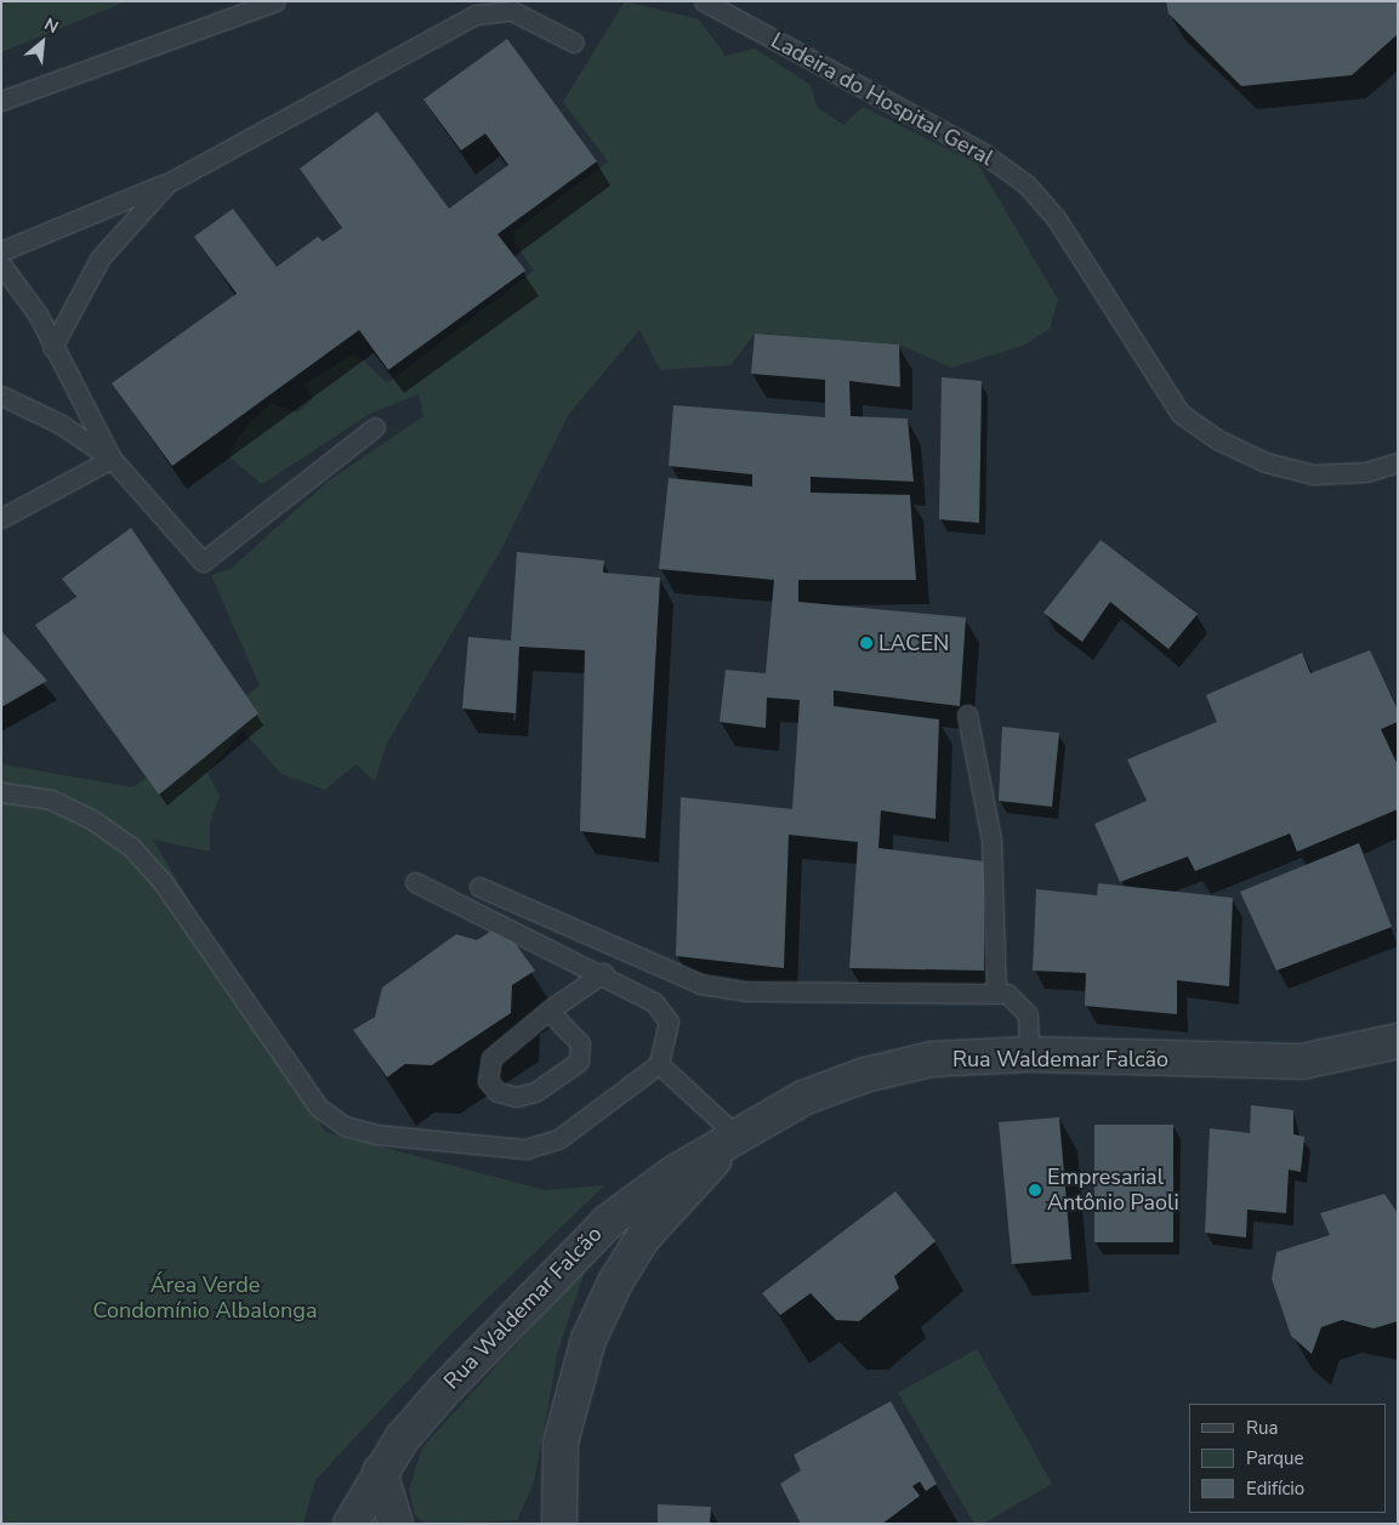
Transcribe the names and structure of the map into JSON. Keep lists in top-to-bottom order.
{
  "streets": {
    "street": ["Rua Waldemar Falcão"],
    "lane": ["Ladeira do Hospital Geral"]
  },
  "parks": ["Área Verde Condomínio Albalonga"],
  "places": ["LACEN", "Empresarial Antônio Paoli"],
  "legend": ["Rua", "Parque", "Edifício"],
  "north": "top right"
}
